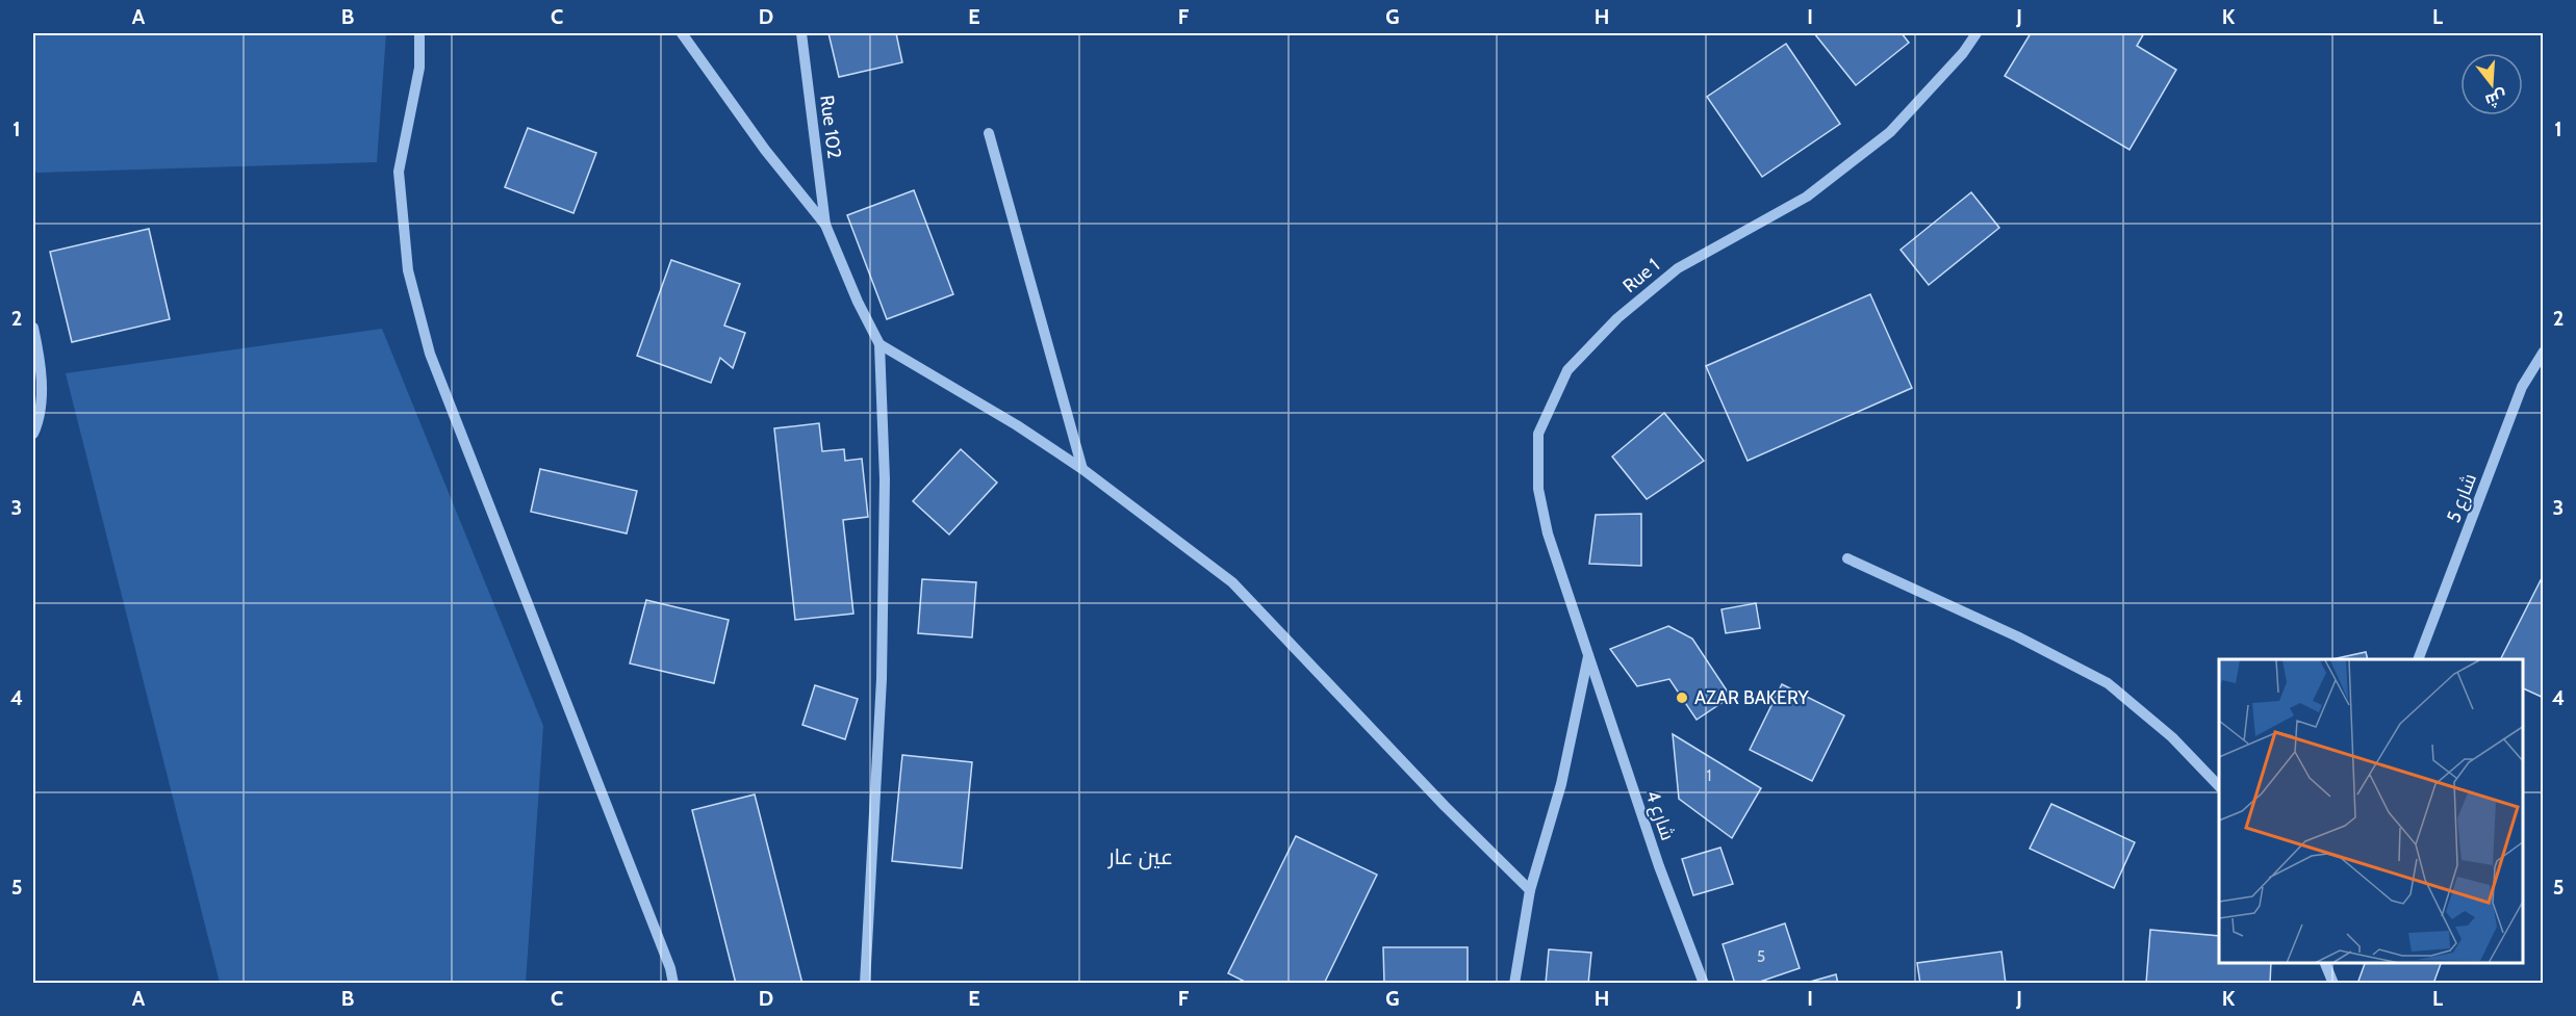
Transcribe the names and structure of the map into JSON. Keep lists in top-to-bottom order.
{
  "streets": {
    "street": [
      "Rue 102",
      "Rue 1",
      "شارع 5",
      "شارع 4"
    ]
  },
  "crossings": [
    ["Rue 1", "شارع 4"]
  ],
  "districts": ["عين عار"],
  "places": ["AZAR BAKERY"],
  "house_numbers": ["1", "5"],
  "north": "bottom",
  "grid": {
    "columns": [
      "A",
      "B",
      "C",
      "D",
      "E",
      "F",
      "G",
      "H",
      "I",
      "J",
      "K",
      "L"
    ],
    "rows": [
      "1",
      "2",
      "3",
      "4",
      "5"
    ]
  }
}
